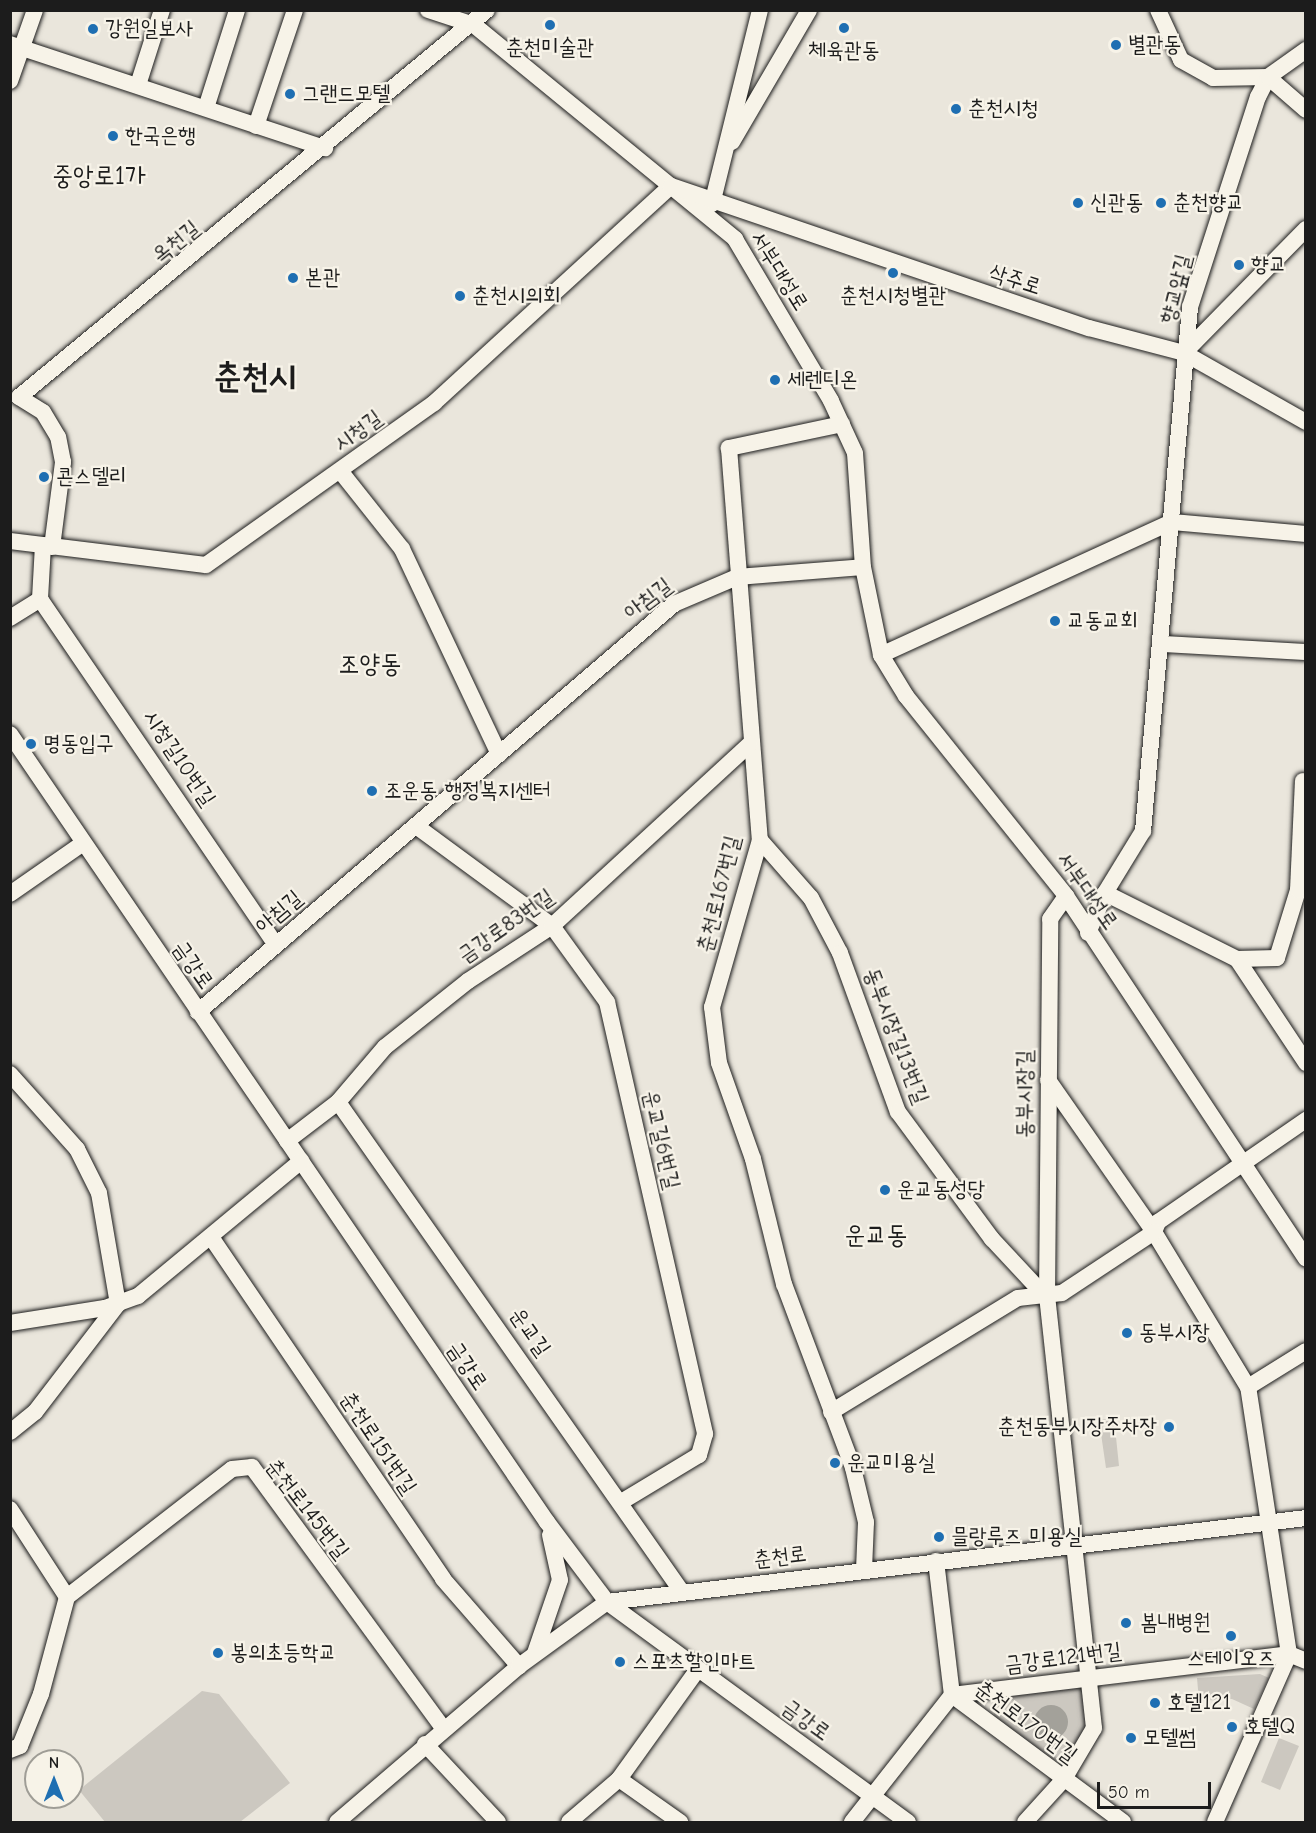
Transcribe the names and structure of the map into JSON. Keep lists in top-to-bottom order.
{
  "streets": {
    "street": [
      "옥천길",
      "서부대성로",
      "삭주로",
      "향교앞길",
      "시청길",
      "아침길",
      "시청길10번길",
      "춘천로167번길",
      "금강로83번길",
      "금강로",
      "동부시장길13번길",
      "동부시장길",
      "운교길6번길",
      "운교길",
      "춘천로151번길",
      "춘천로145번길",
      "춘천로",
      "금강로121번길",
      "춘천로170번길"
    ]
  },
  "crossings": [
    ["옥천길", "서부대성로"],
    ["옥천길", "시청길"],
    ["서부대성로", "삭주로"],
    ["서부대성로", "향교앞길"],
    ["서부대성로", "시청길"],
    ["서부대성로", "아침길"],
    ["서부대성로", "춘천로167번길"],
    ["서부대성로", "동부시장길"],
    ["삭주로", "향교앞길"],
    ["삭주로", "시청길"],
    ["아침길", "시청길10번길"],
    ["아침길", "춘천로167번길"],
    ["아침길", "금강로"],
    ["아침길", "운교길6번길"],
    ["춘천로167번길", "금강로83번길"],
    ["춘천로167번길", "동부시장길13번길"],
    ["춘천로167번길", "춘천로"],
    ["금강로83번길", "금강로"],
    ["금강로83번길", "운교길6번길"],
    ["금강로83번길", "운교길"],
    ["금강로", "춘천로"],
    ["동부시장길13번길", "동부시장길"],
    ["동부시장길", "춘천로"],
    ["동부시장길", "금강로121번길"],
    ["동부시장길", "춘천로170번길"],
    ["운교길6번길", "운교길"],
    ["운교길", "춘천로"],
    ["춘천로151번길", "춘천로"],
    ["춘천로145번길", "춘천로"],
    ["춘천로", "춘천로170번길"],
    ["금강로121번길", "춘천로170번길"]
  ],
  "districts": [
    "중앙로1가",
    "춘천시",
    "조양동",
    "운교동"
  ],
  "places": [
    "춘천미술관",
    "체육관동",
    "강원일보사",
    "별관동",
    "그랜드모텔",
    "춘천시청",
    "한국은행",
    "신관동",
    "춘천향교",
    "향교",
    "춘천시청별관",
    "본관",
    "춘천시의회",
    "세렌디온",
    "콘스델리",
    "교동교회",
    "명동입구",
    "조운동 행정복지센터",
    "운교동성당",
    "동부시장",
    "춘천동부시장주차장",
    "운교미용실",
    "믈랑루즈 미용실",
    "봄내병원",
    "스테이오즈",
    "봉의초등학교",
    "스포츠할인마트",
    "호텔121",
    "호텔Q",
    "모텔썸"
  ],
  "scale_bar": "50 m",
  "north": "top"
}
